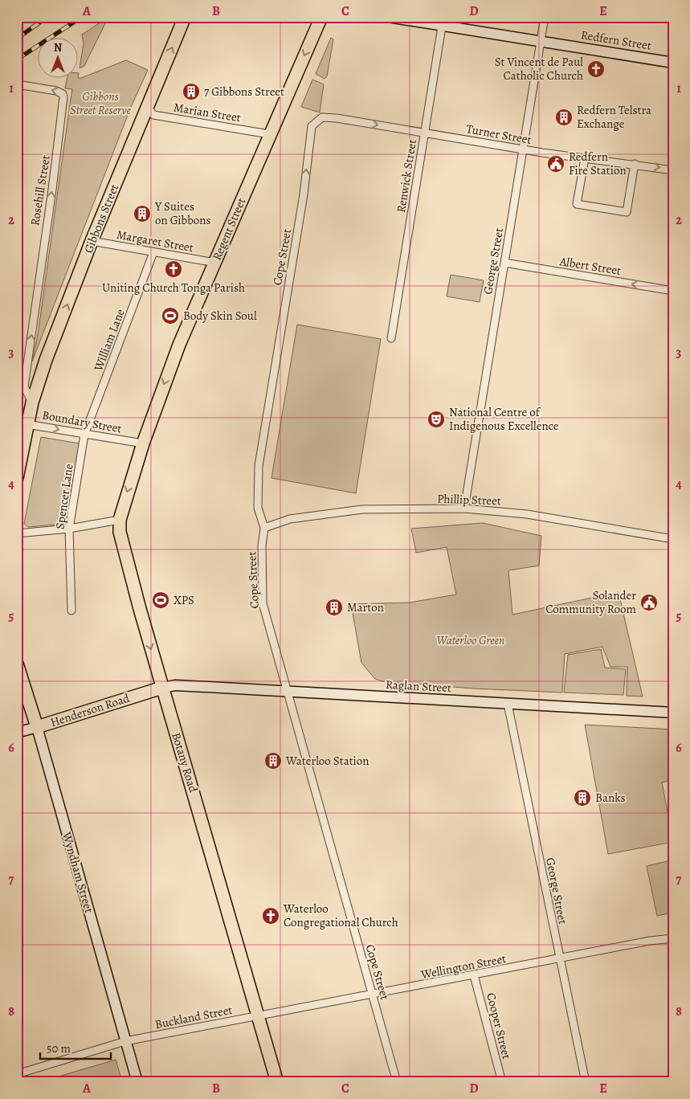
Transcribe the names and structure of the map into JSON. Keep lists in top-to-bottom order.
{
  "streets": {
    "main road": [
      "Gibbons Street",
      "Regent Street",
      "Henderson Road",
      "Botany Road",
      "Wyndham Street"
    ],
    "street": [
      "Redfern Street",
      "Marian Street",
      "Turner Street",
      "Renwick Street",
      "Rosehill Street",
      "Margaret Street",
      "Cope Street",
      "George Street",
      "Albert Street",
      "William Lane",
      "Boundary Street",
      "Spencer Lane",
      "Phillip Street",
      "Raglan Street",
      "Wellington Street",
      "Buckland Street",
      "Cooper Street"
    ]
  },
  "crossings": [
    ["Redfern Street", "Renwick Street"],
    ["Redfern Street", "George Street"],
    ["Marian Street", "Gibbons Street"],
    ["Marian Street", "Regent Street"],
    ["Turner Street", "Renwick Street"],
    ["Turner Street", "Cope Street"],
    ["Turner Street", "George Street"],
    ["Rosehill Street", "Gibbons Street"],
    ["Gibbons Street", "Margaret Street"],
    ["Gibbons Street", "Boundary Street"],
    ["Regent Street", "Margaret Street"],
    ["Regent Street", "Boundary Street"],
    ["Regent Street", "Botany Road"],
    ["Margaret Street", "William Lane"],
    ["Cope Street", "Phillip Street"],
    ["Cope Street", "Raglan Street"],
    ["Cope Street", "Wellington Street"],
    ["George Street", "Albert Street"],
    ["George Street", "Phillip Street"],
    ["George Street", "Raglan Street"],
    ["George Street", "Wellington Street"],
    ["William Lane", "Boundary Street"],
    ["William Lane", "Spencer Lane"],
    ["Boundary Street", "Spencer Lane"],
    ["Boundary Street", "Botany Road"],
    ["Raglan Street", "Henderson Road"],
    ["Raglan Street", "Botany Road"],
    ["Henderson Road", "Botany Road"],
    ["Henderson Road", "Wyndham Street"],
    ["Botany Road", "Wellington Street"],
    ["Botany Road", "Buckland Street"],
    ["Wyndham Street", "Buckland Street"],
    ["Wellington Street", "Buckland Street"],
    ["Wellington Street", "Cooper Street"]
  ],
  "one_way": [
    "Turner Street",
    "Rosehill Street",
    "Gibbons Street",
    "Regent Street",
    "Cope Street",
    "Albert Street",
    "Boundary Street",
    "Botany Road"
  ],
  "parks": ["Gibbons Street Reserve", "Waterloo Green"],
  "places": {
    "church": ["St Vincent de Paul Catholic Church", "Uniting Church Tonga Parish", "Waterloo Congregational Church"],
    "building": [
      "7 Gibbons Street",
      "Redfern Telstra Exchange",
      "Y Suites on Gibbons",
      "Marton",
      "Waterloo Station",
      "Banks"
    ],
    "public building": ["Redfern Fire Station", "Solander Community Room"],
    "sports": ["Body Skin Soul", "XPS"],
    "theatre": ["National Centre of Indigenous Excellence"]
  },
  "scale_bar": "50 m",
  "north": "top",
  "grid": {
    "columns": [
      "A",
      "B",
      "C",
      "D",
      "E"
    ],
    "rows": [
      "1",
      "2",
      "3",
      "4",
      "5",
      "6",
      "7",
      "8"
    ]
  }
}
